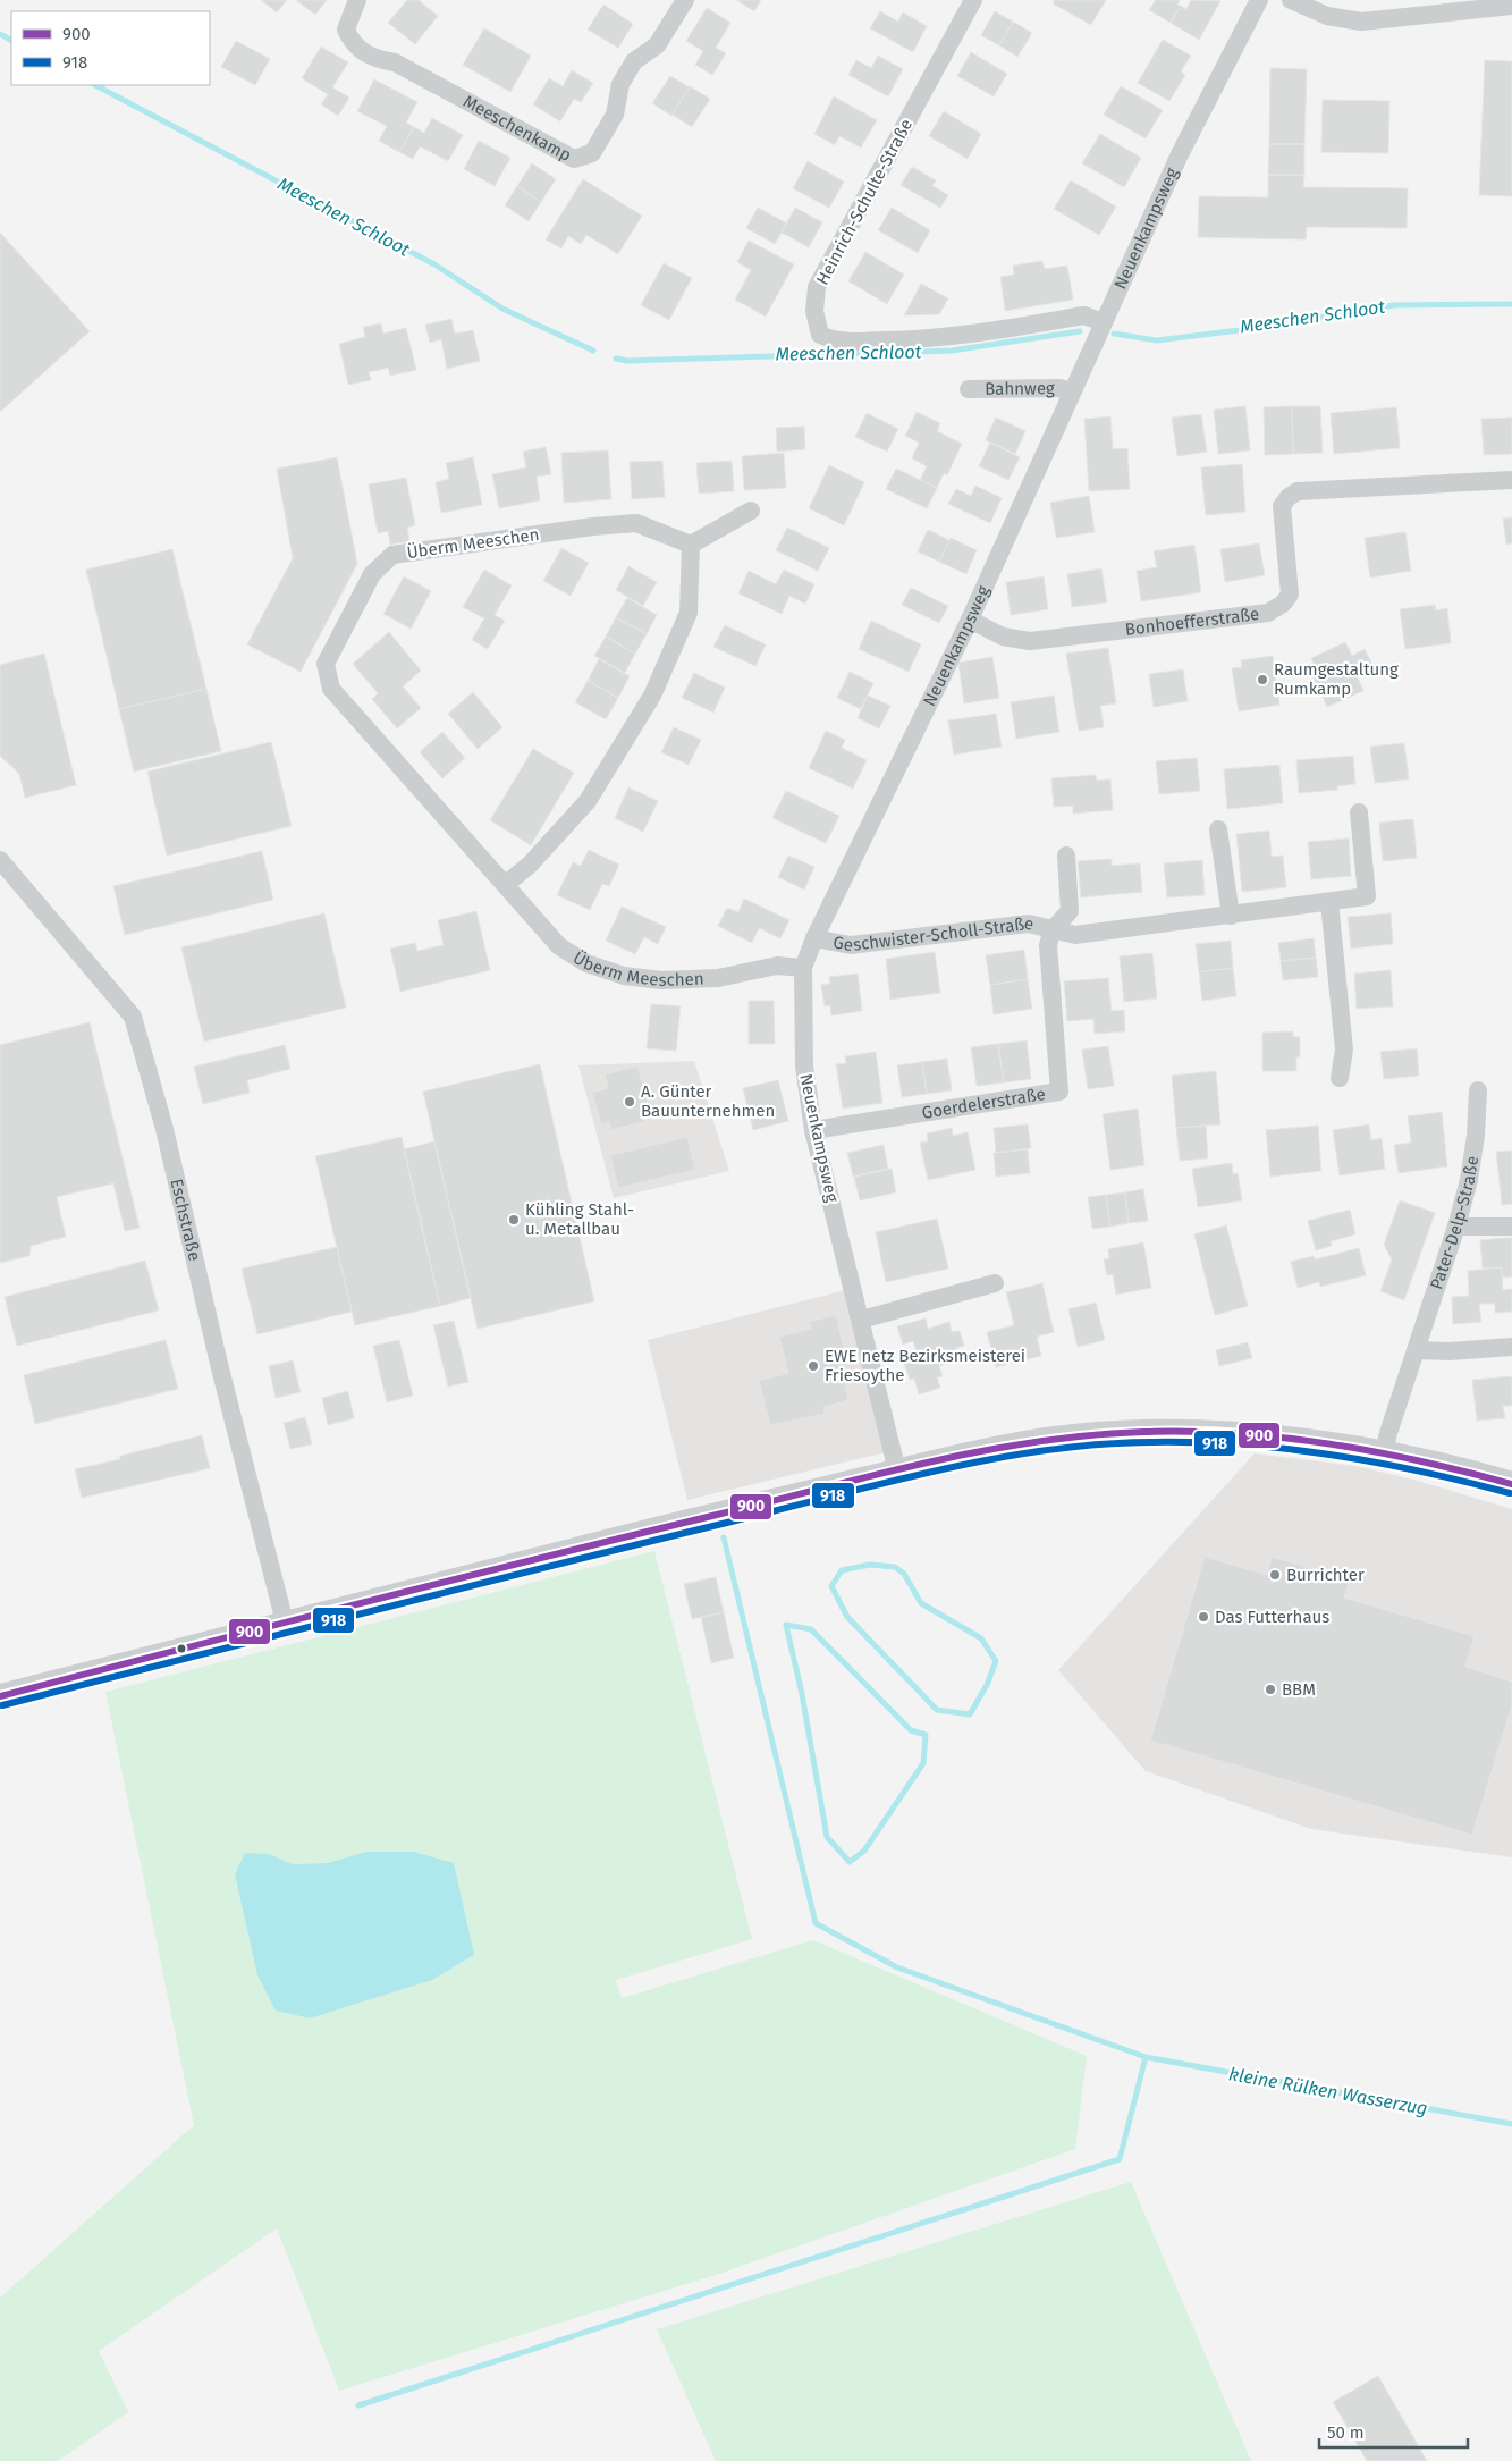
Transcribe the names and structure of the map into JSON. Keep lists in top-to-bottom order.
{
  "streets": {
    "street": [
      "Meeschenkamp",
      "Heinrich-Schulte-Straße",
      "Neuenkampsweg",
      "Bahnweg",
      "Überm Meeschen",
      "Bonhoefferstraße",
      "Geschwister-Scholl-Straße",
      "Goerdelerstraße",
      "Eschstraße",
      "Pater-Delp-Straße"
    ]
  },
  "crossings": [
    ["Heinrich-Schulte-Straße", "Neuenkampsweg"],
    ["Neuenkampsweg", "Bahnweg"],
    ["Neuenkampsweg", "Überm Meeschen"],
    ["Neuenkampsweg", "Bonhoefferstraße"],
    ["Neuenkampsweg", "Geschwister-Scholl-Straße"],
    ["Neuenkampsweg", "Goerdelerstraße"],
    ["Geschwister-Scholl-Straße", "Goerdelerstraße"]
  ],
  "water": ["Meeschen Schloot", "kleine Rülken Wasserzug"],
  "places": [
    "Raumgestaltung Rumkamp",
    "A. Günter Bauunternehmen",
    "Kühling Stahl- u. Metallbau",
    "EWE netz Bezirksmeisterei Friesoythe",
    "Burrichter",
    "Das Futterhaus",
    "BBM"
  ],
  "lines": ["transit line 900", "transit line 918"],
  "legend": ["900", "918"],
  "scale_bar": "50 m"
}
